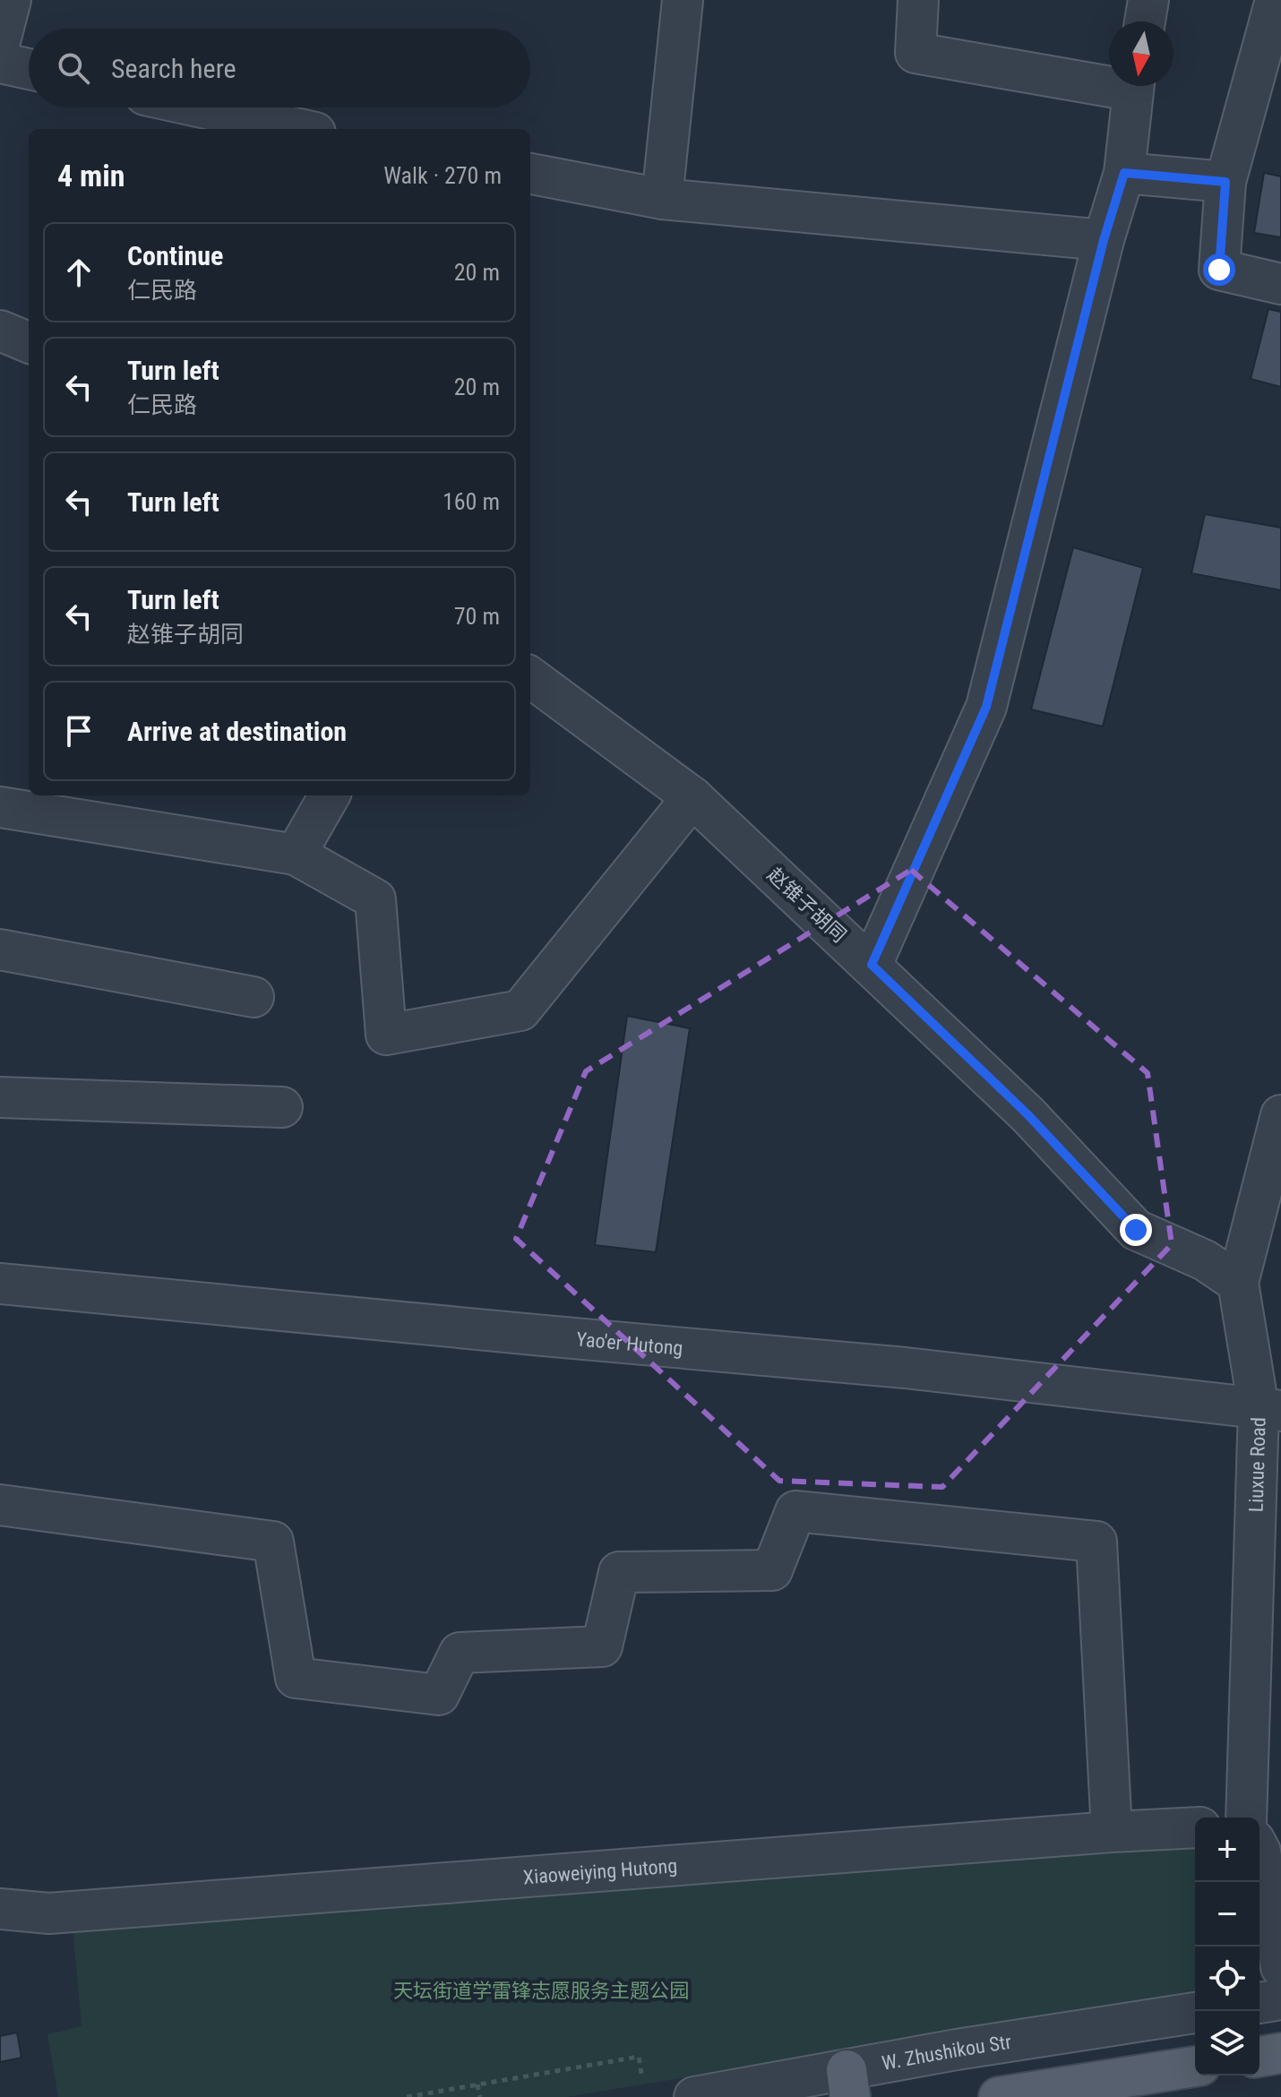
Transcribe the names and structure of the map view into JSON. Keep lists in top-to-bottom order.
{
  "streets": {
    "street": [
      "赵锥子胡同",
      "Yao'er Hutong",
      "Liuxue Road",
      "Xiaoweiying Hutong",
      "W. Zhushikou Str"
    ]
  },
  "crossings": [
    ["赵锥子胡同", "Liuxue Road"],
    ["Yao'er Hutong", "Liuxue Road"]
  ],
  "parks": ["天坛街道学雷锋志愿服务主题公园"],
  "north": "bottom",
  "page": {
    "search": "Search here",
    "heading": ["4 min", "Walk · 270 m"],
    "list": [
      ["Continue", "仁民路", "20 m"],
      ["Turn left", "仁民路", "20 m"],
      ["Turn left", "160 m"],
      ["Turn left", "赵锥子胡同", "70 m"],
      "Arrive at destination"
    ],
    "map_buttons": ["+", "−"]
  }
}
